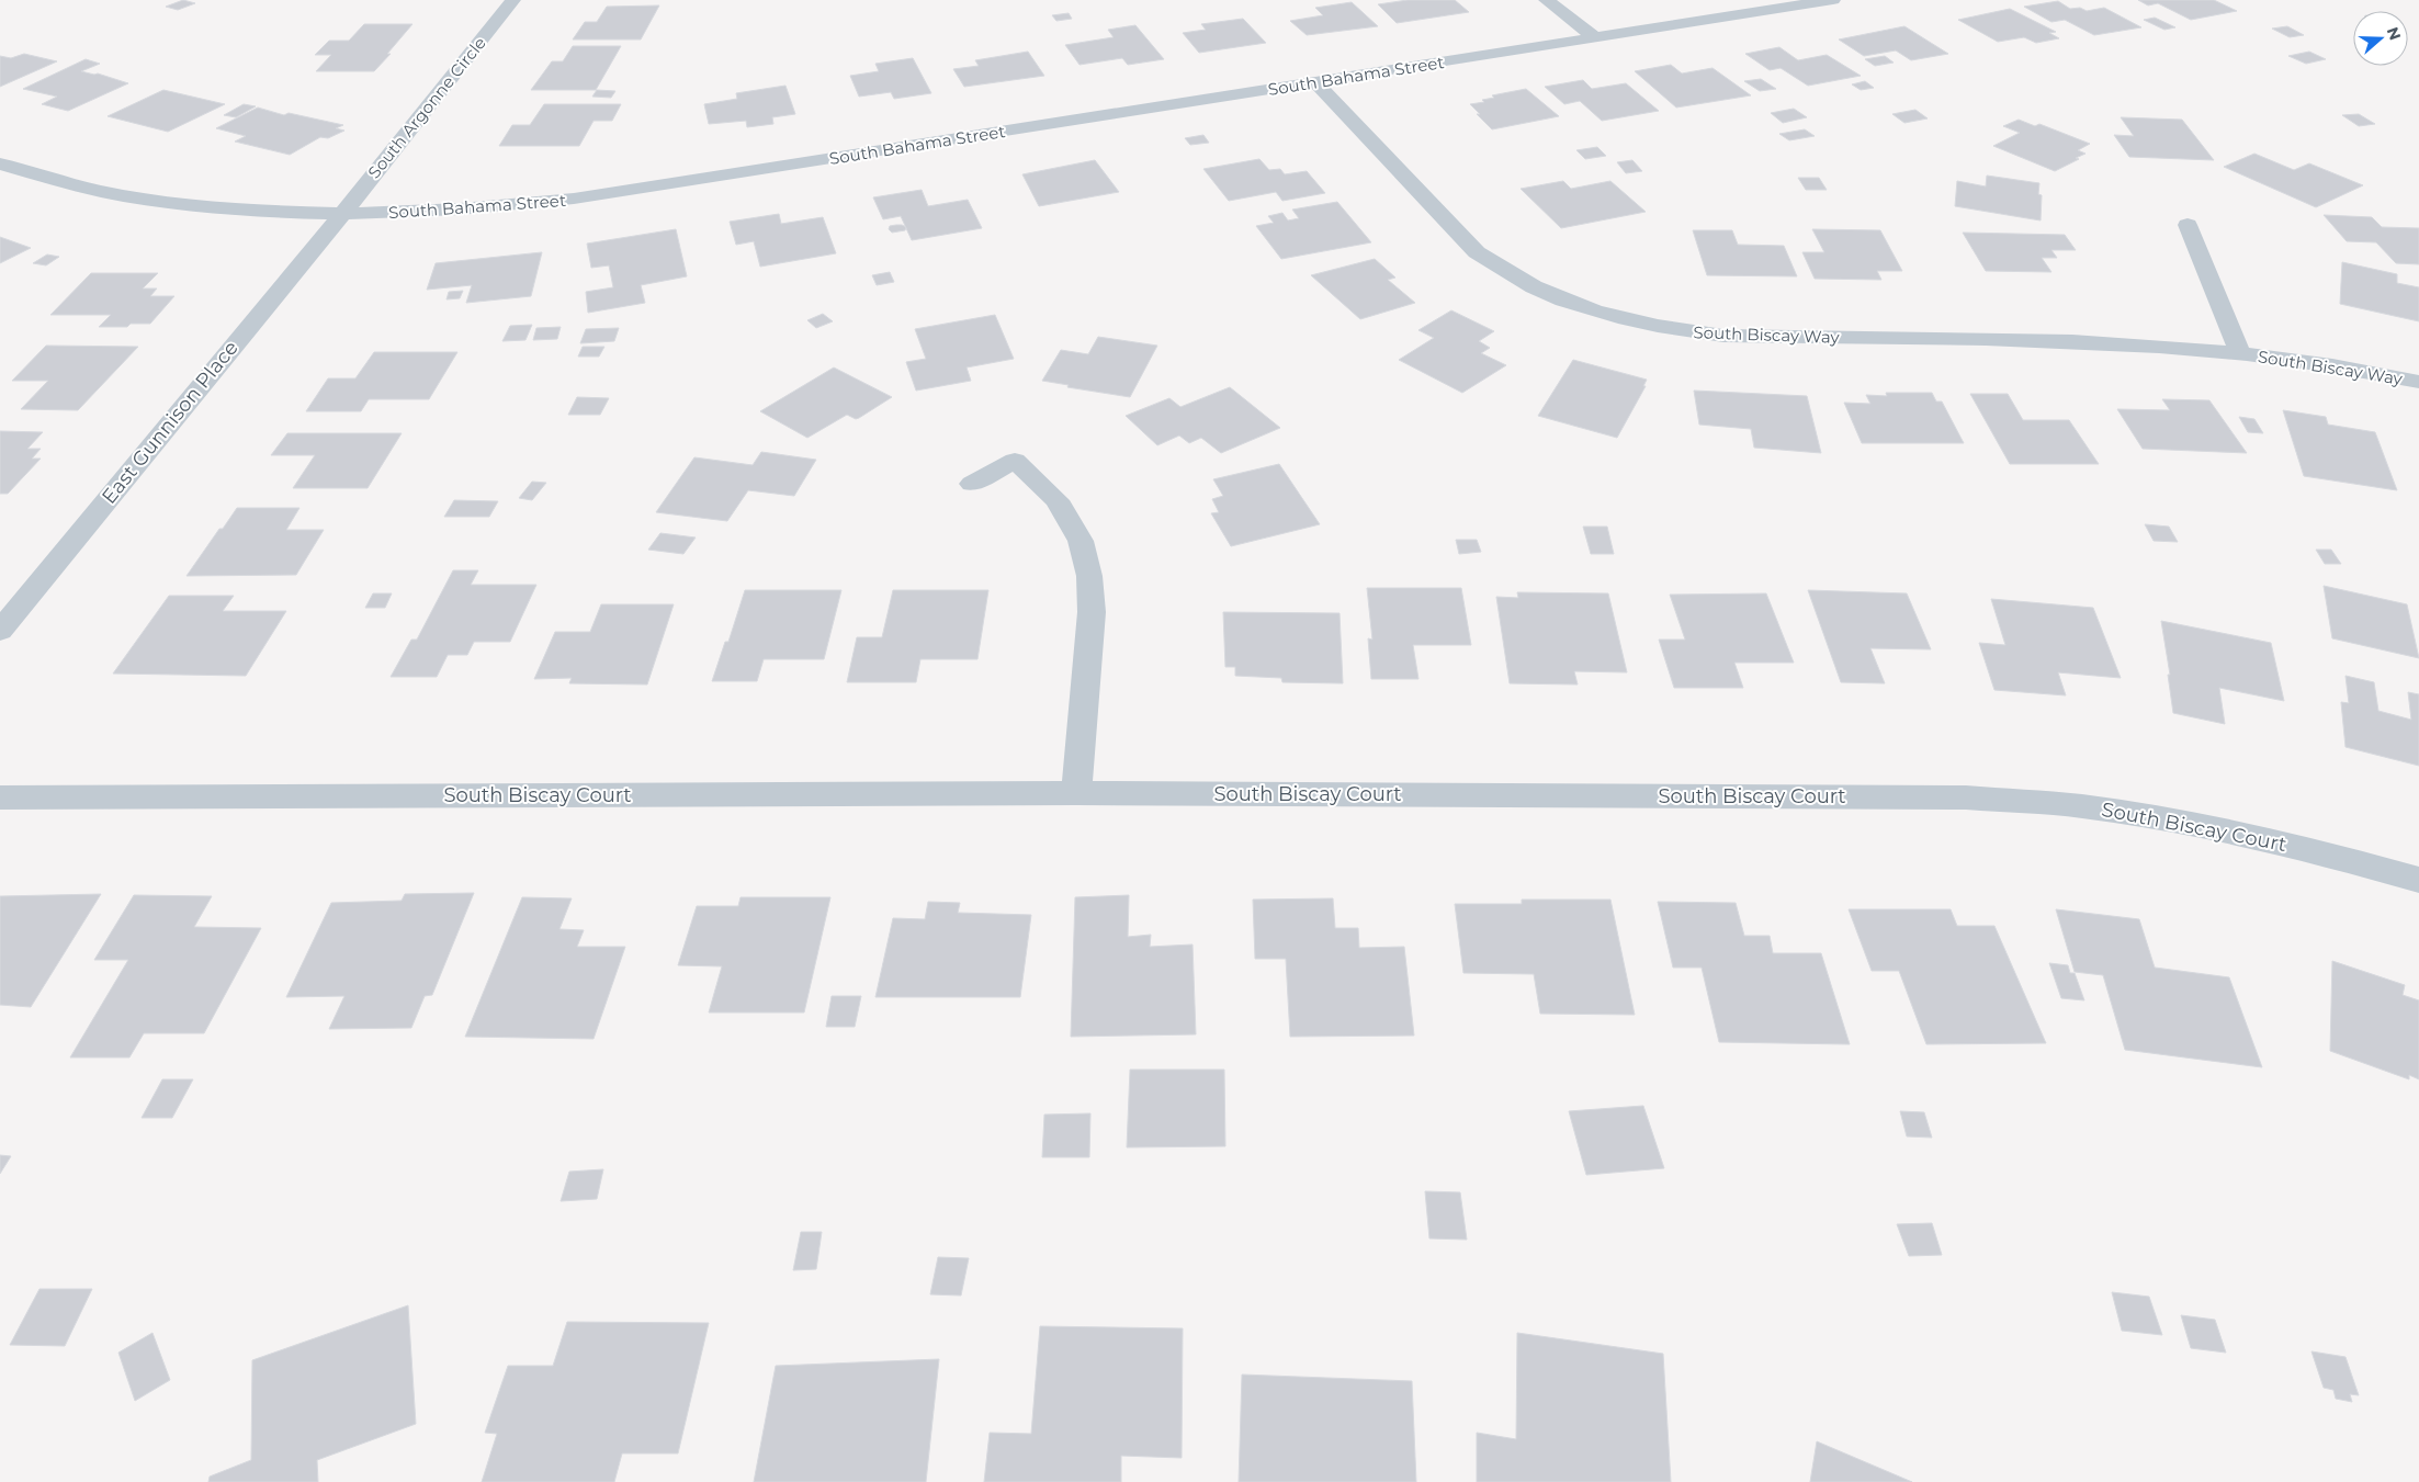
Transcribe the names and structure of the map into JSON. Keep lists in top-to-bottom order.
{
  "streets": {
    "street": [
      "South Bahama Street",
      "South Argonne Circle",
      "South Biscay Way",
      "East Gunnison Place",
      "South Biscay Court"
    ]
  },
  "crossings": [
    ["South Bahama Street", "South Argonne Circle"],
    ["South Bahama Street", "South Biscay Way"],
    ["South Bahama Street", "East Gunnison Place"],
    ["South Argonne Circle", "East Gunnison Place"]
  ],
  "north": "right"
}
